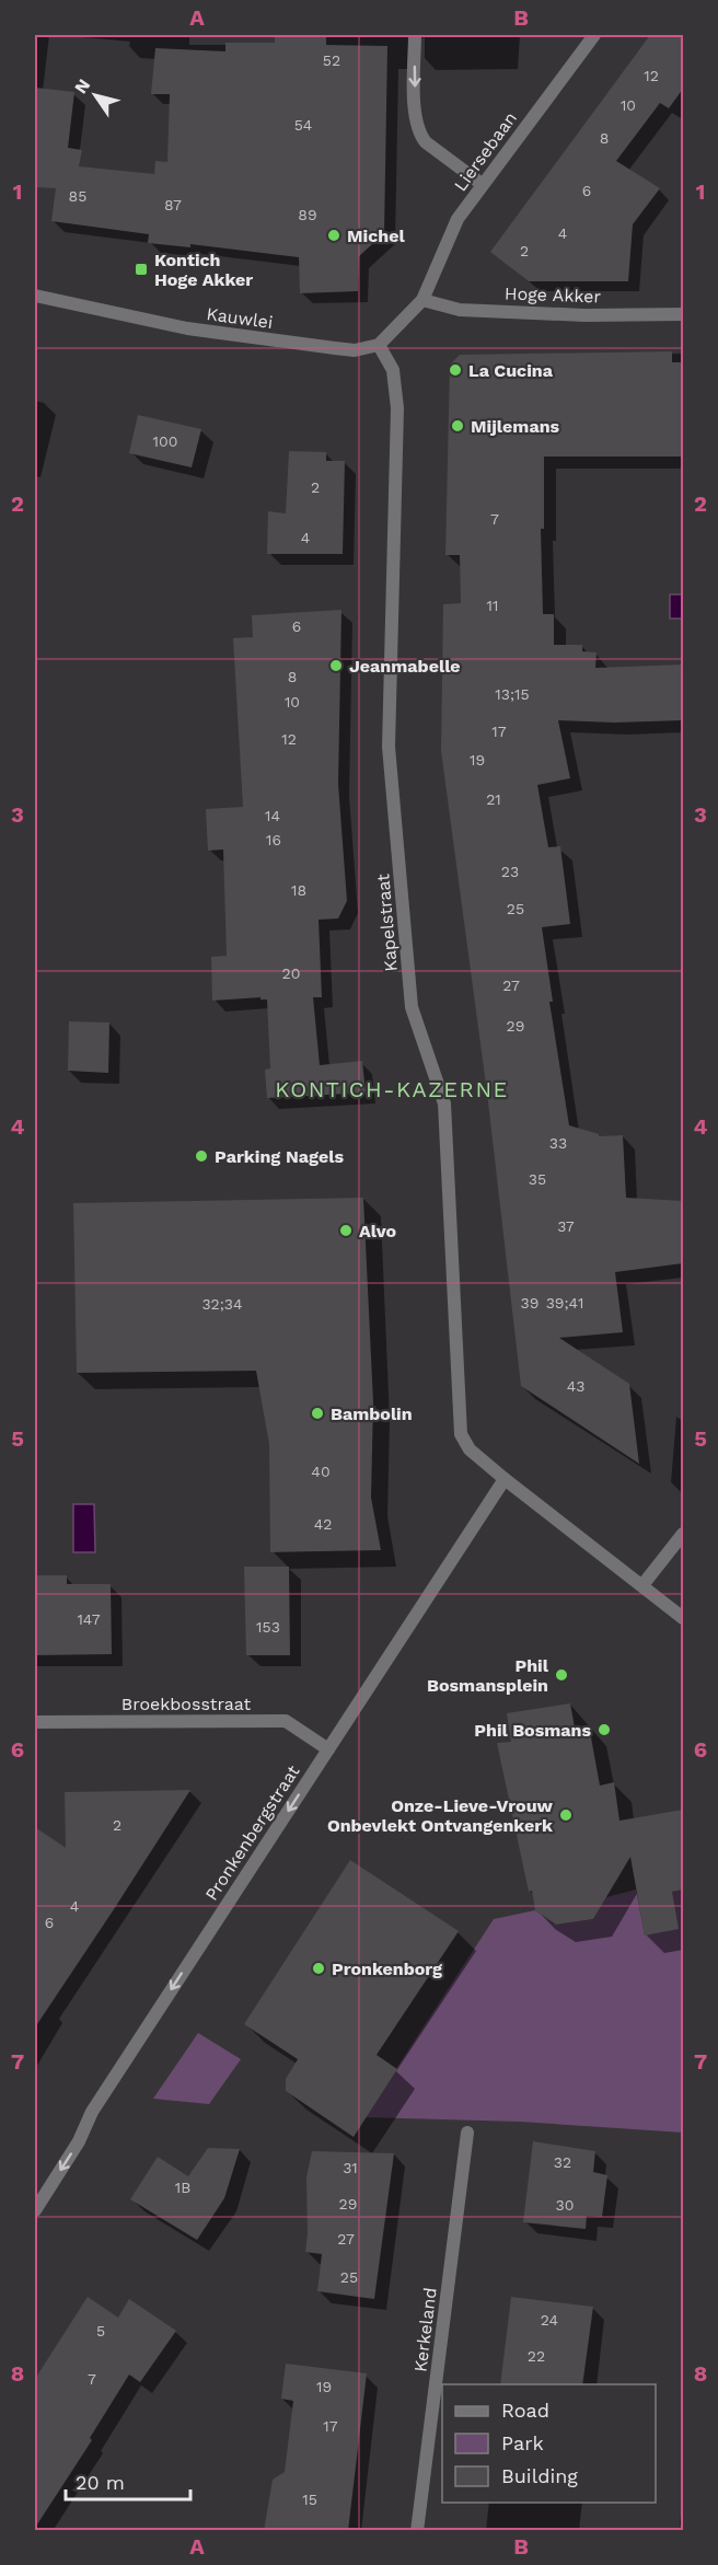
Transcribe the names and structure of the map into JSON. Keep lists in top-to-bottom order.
{
  "streets": {
    "street": [
      "Liersebaan",
      "Hoge Akker",
      "Kauwlei",
      "Kapelstraat",
      "Broekbosstraat",
      "Pronkenbergstraat",
      "Kerkeland"
    ]
  },
  "crossings": [
    ["Liersebaan", "Hoge Akker"],
    ["Kauwlei", "Kapelstraat"],
    ["Kapelstraat", "Pronkenbergstraat"],
    ["Broekbosstraat", "Pronkenbergstraat"]
  ],
  "one_way": ["Pronkenbergstraat"],
  "districts": ["KONTICH-KAZERNE"],
  "places": {
    "other": [
      "Michel",
      "La Cucina",
      "Mijlemans",
      "Jeanmabelle",
      "Parking Nagels",
      "Alvo",
      "Bambolin",
      "Phil Bosmansplein",
      "Phil Bosmans",
      "Onze-Lieve-Vrouw Onbevlekt Ontvangenkerk",
      "Pronkenborg"
    ],
    "transit": ["Kontich Hoge Akker"]
  },
  "house_numbers": [
    "52",
    "12",
    "10",
    "54",
    "8",
    "6",
    "85",
    "87",
    "89",
    "4",
    "2",
    "100",
    "2",
    "7",
    "4",
    "11",
    "6",
    "8",
    "13;15",
    "10",
    "17",
    "12",
    "19",
    "21",
    "14",
    "16",
    "23",
    "18",
    "25",
    "20",
    "27",
    "29",
    "33",
    "35",
    "37",
    "39",
    "39;41",
    "32;34",
    "43",
    "40",
    "42",
    "147",
    "153",
    "2",
    "4",
    "6",
    "32",
    "31",
    "1B",
    "29",
    "30",
    "27",
    "25",
    "24",
    "5",
    "22",
    "7",
    "19",
    "17",
    "15"
  ],
  "legend": ["Road", "Park", "Building"],
  "scale_bar": "20 m",
  "north": "top left",
  "grid": {
    "columns": ["A", "B"],
    "rows": [
      "1",
      "2",
      "3",
      "4",
      "5",
      "6",
      "7",
      "8"
    ]
  }
}
